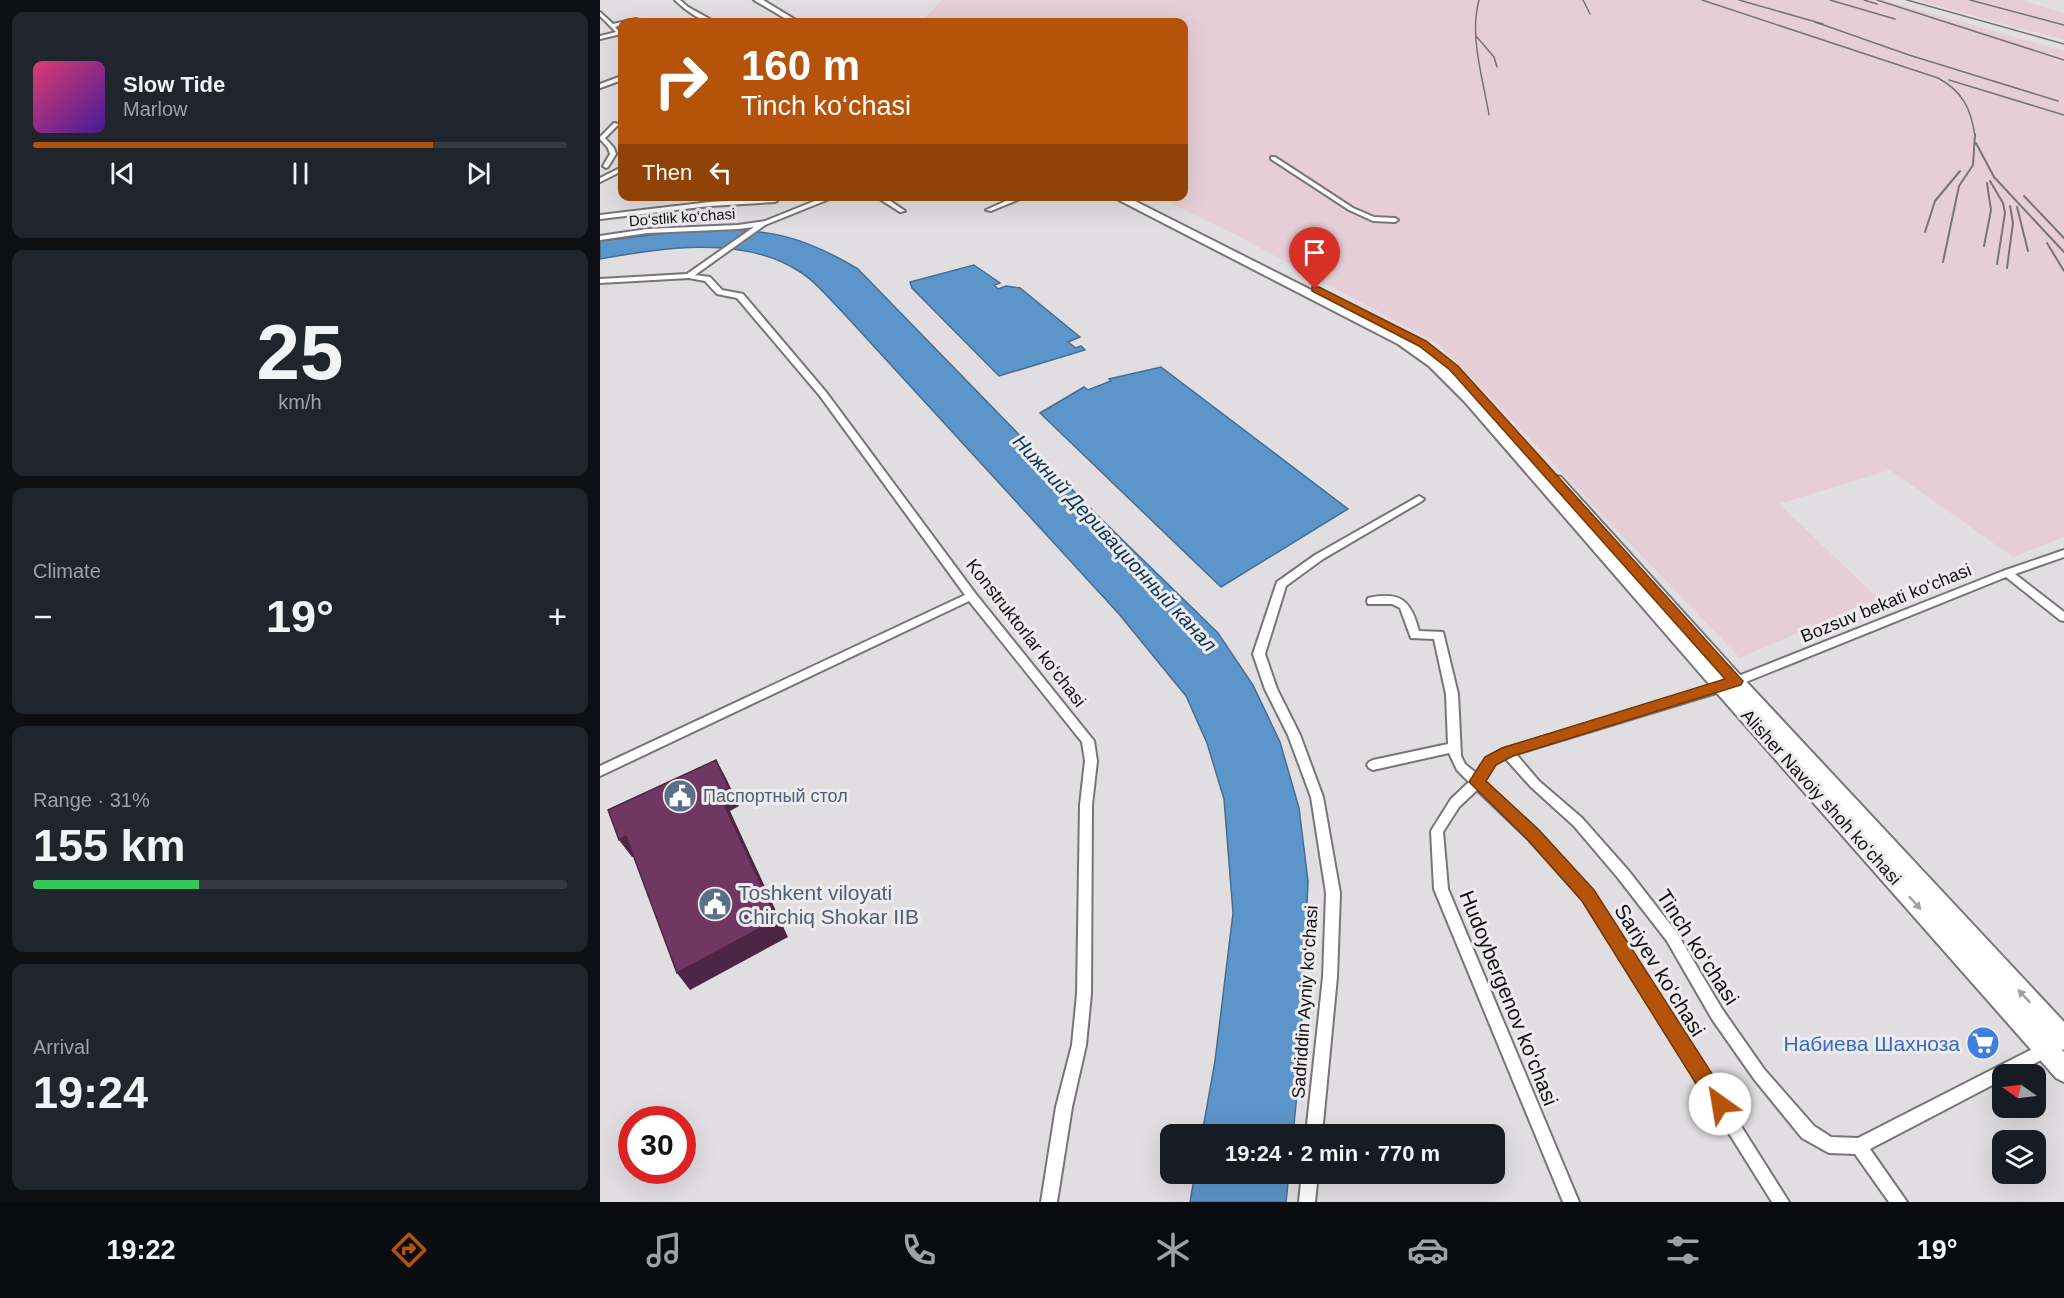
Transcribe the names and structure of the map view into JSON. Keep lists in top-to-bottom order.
{
  "streets": {
    "main road": ["Alisher Navoiy shoh koʻchasi"],
    "street": [
      "Do‘stlik ko‘chasi",
      "Bozsuv bekati ko‘chasi",
      "Konstruktorlar ko‘chasi",
      "Tinch ko‘chasi",
      "Sariyev ko‘chasi",
      "Hudoybergenov ko‘chasi",
      "Sadriddin Ayniy ko‘chasi"
    ]
  },
  "crossings": [
    ["Bozsuv bekati ko‘chasi", "Alisher Navoiy shoh koʻchasi"],
    ["Alisher Navoiy shoh koʻchasi", "Tinch ko‘chasi"],
    ["Sariyev ko‘chasi", "Hudoybergenov ko‘chasi"]
  ],
  "water": ["Нижний Деривационный канал"],
  "places": {
    "public building": ["Паспортный стол", "Toshkent viloyati Chirchiq Shokar IIB"],
    "supermarket": ["Набиева Шахноза"]
  },
  "north": "left",
  "page": {
    "turn": ["160 m", "Tinch ko‘chasi"],
    "song": ["Slow Tide", "Marlow"],
    "then": "Then",
    "tile": [
      ["25", "km/h"],
      "Climate",
      ["Range · 31%", "155 km"],
      ["Arrival", "19:24"]
    ],
    "heat": ["−", "19°", "+"],
    "limit": "30",
    "trip": "19:24 · 2 min · 770 m",
    "tabs": ["19:22", "19°"]
  }
}
